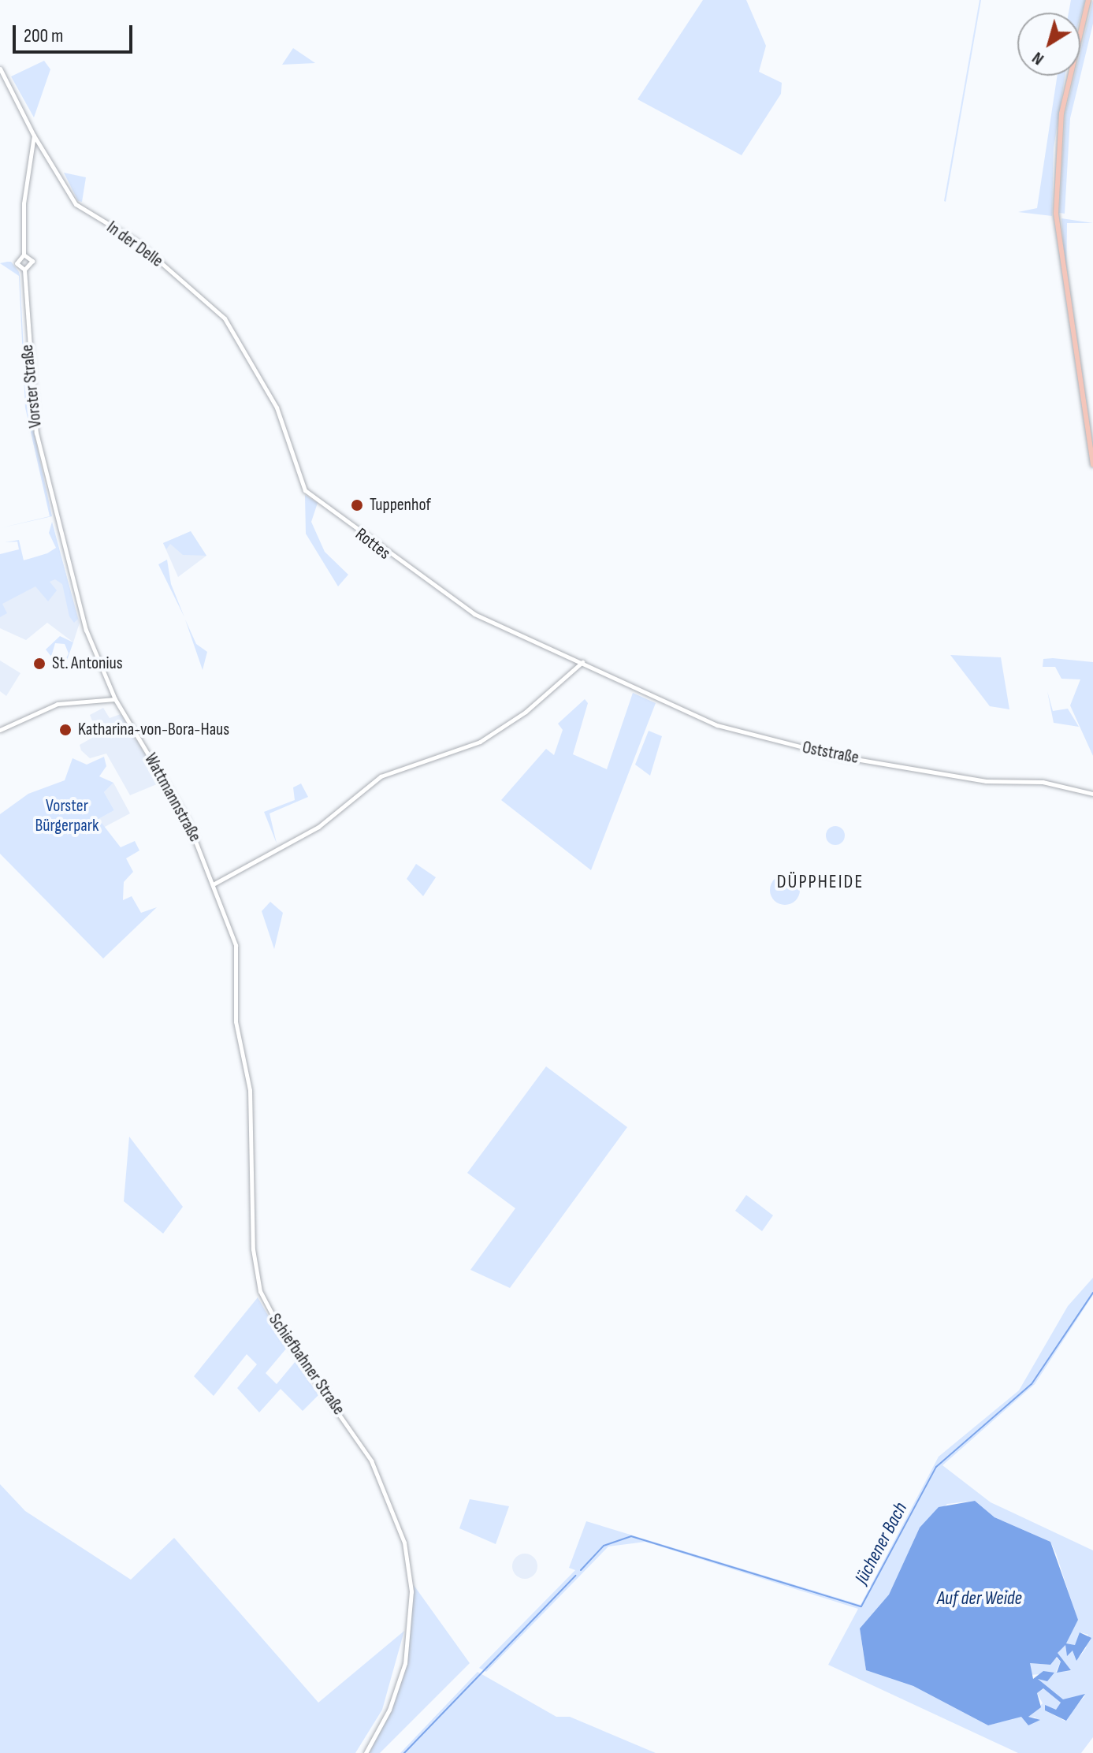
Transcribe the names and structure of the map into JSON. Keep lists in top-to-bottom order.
{
  "streets": {
    "street": [
      "In der Delle",
      "Vorster Straße",
      "Rottes",
      "Oststraße",
      "Wattmannstraße",
      "Schiefbahner Straße"
    ]
  },
  "crossings": [
    ["In der Delle", "Vorster Straße"],
    ["In der Delle", "Rottes"],
    ["Vorster Straße", "Wattmannstraße"],
    ["Rottes", "Oststraße"],
    ["Wattmannstraße", "Schiefbahner Straße"]
  ],
  "districts": ["DÜPPHEIDE"],
  "water": ["Jüchener Bach", "Auf der Weide"],
  "parks": ["Vorster Bürgerpark"],
  "places": ["Tuppenhof", "St. Antonius", "Katharina-von-Bora-Haus"],
  "scale_bar": "200 m",
  "north": "bottom left"
}
